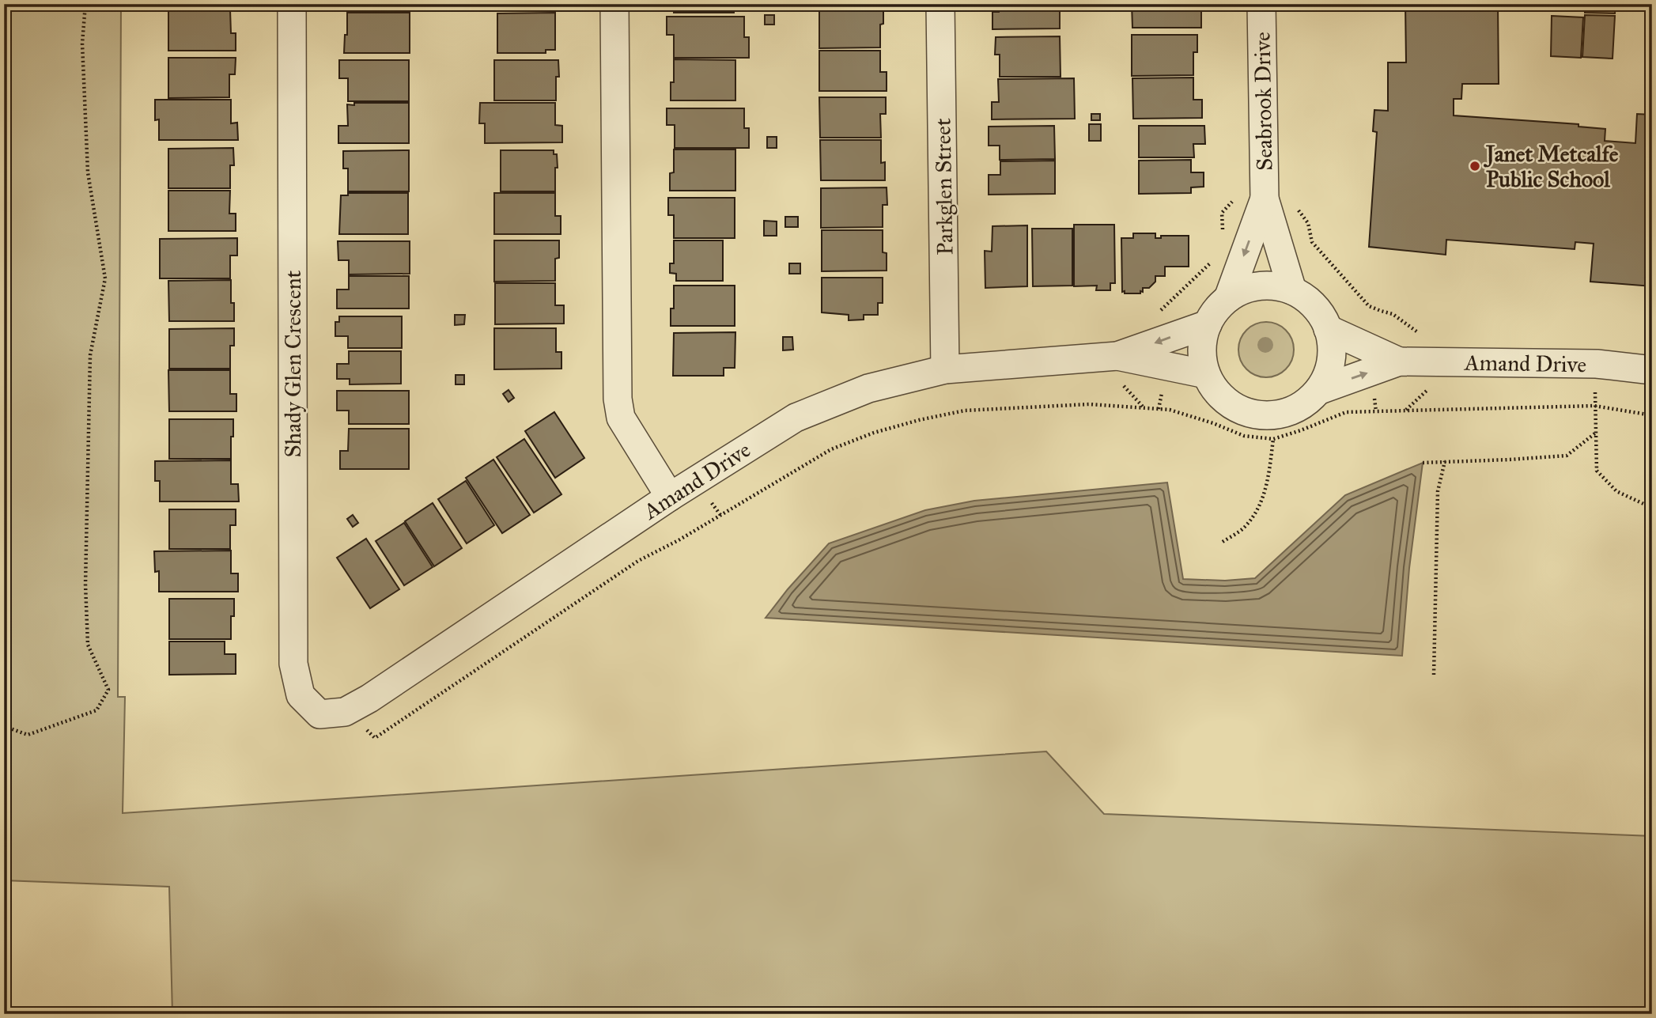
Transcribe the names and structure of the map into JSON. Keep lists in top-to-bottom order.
{
  "streets": {
    "street": [
      "Seabrook Drive",
      "Parkglen Street",
      "Amand Drive",
      "Shady Glen Crescent"
    ]
  },
  "crossings": [
    ["Seabrook Drive", "Amand Drive"],
    ["Parkglen Street", "Amand Drive"],
    ["Amand Drive", "Shady Glen Crescent"]
  ],
  "places": ["Janet Metcalfe Public School"]
}
